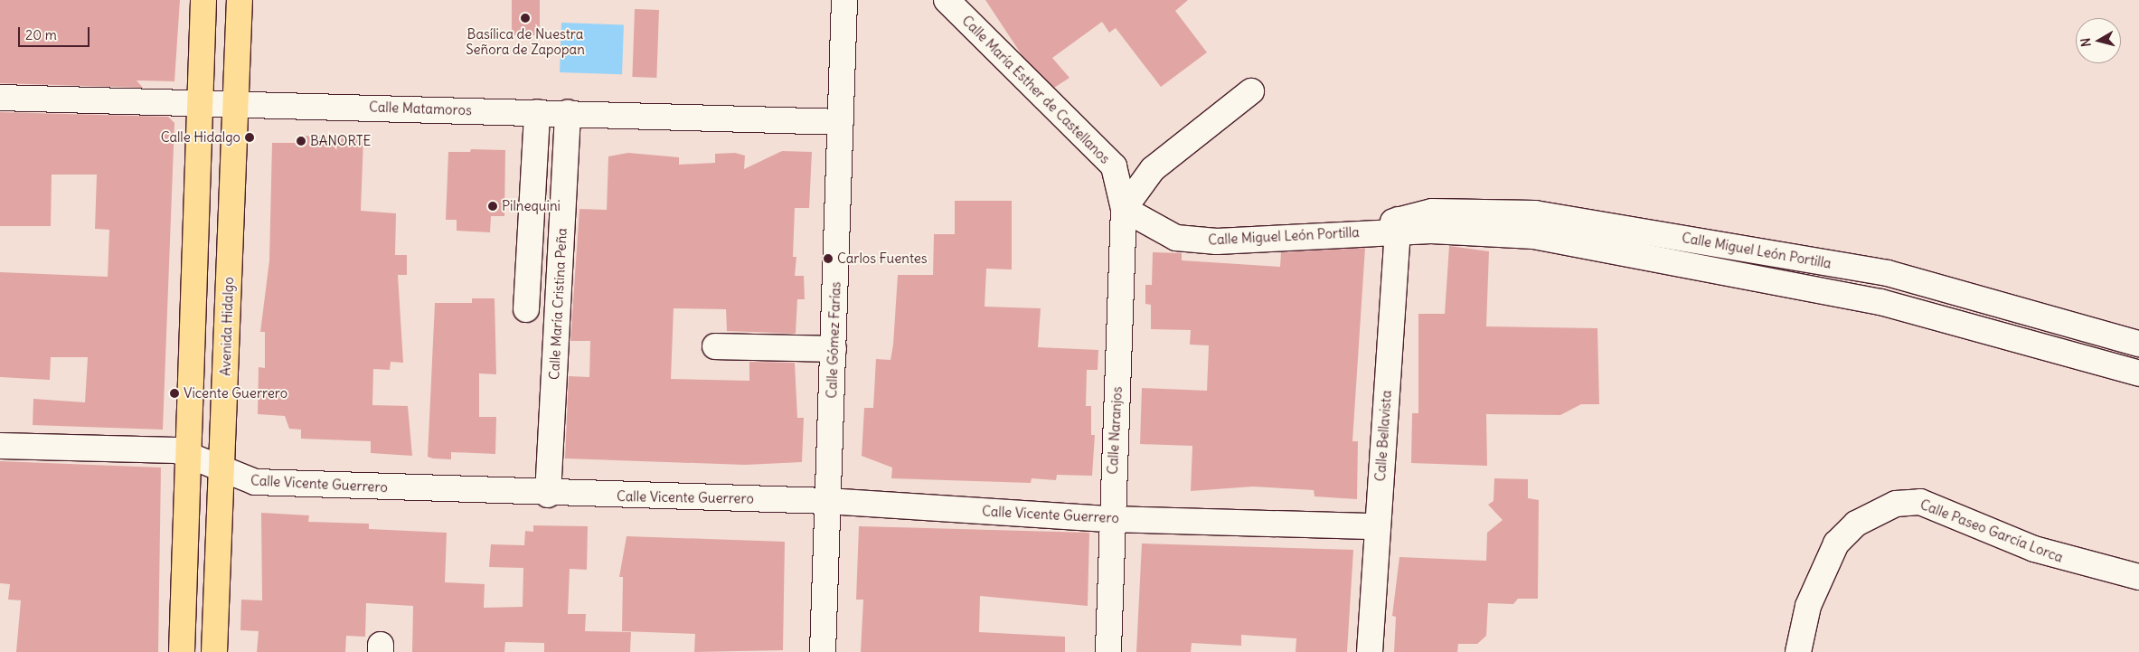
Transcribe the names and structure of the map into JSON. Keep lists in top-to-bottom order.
{
  "streets": {
    "main road": ["Avenida Hidalgo"],
    "street": [
      "Calle María Esther de Castellanos",
      "Calle Matamoros",
      "Calle Miguel León Portilla",
      "Calle María Cristina Peña",
      "Calle Gómez Farías",
      "Calle Naranjos",
      "Calle Bellavista",
      "Calle Vicente Guerrero",
      "Calle Paseo García Lorca"
    ]
  },
  "crossings": [
    ["Calle María Esther de Castellanos", "Calle Miguel León Portilla"],
    ["Calle María Esther de Castellanos", "Calle Naranjos"],
    ["Calle Matamoros", "Calle María Cristina Peña"],
    ["Calle Matamoros", "Avenida Hidalgo"],
    ["Calle Matamoros", "Calle Gómez Farías"],
    ["Calle Miguel León Portilla", "Calle Naranjos"],
    ["Calle Miguel León Portilla", "Calle Bellavista"],
    ["Calle María Cristina Peña", "Calle Vicente Guerrero"],
    ["Avenida Hidalgo", "Calle Vicente Guerrero"],
    ["Calle Gómez Farías", "Calle Vicente Guerrero"],
    ["Calle Naranjos", "Calle Vicente Guerrero"],
    ["Calle Bellavista", "Calle Vicente Guerrero"]
  ],
  "places": [
    "Basílica de Nuestra Señora de Zapopan",
    "Calle Hidalgo",
    "BANORTE",
    "Pilnequini",
    "Carlos Fuentes",
    "Vicente Guerrero"
  ],
  "scale_bar": "20 m",
  "north": "left"
}
